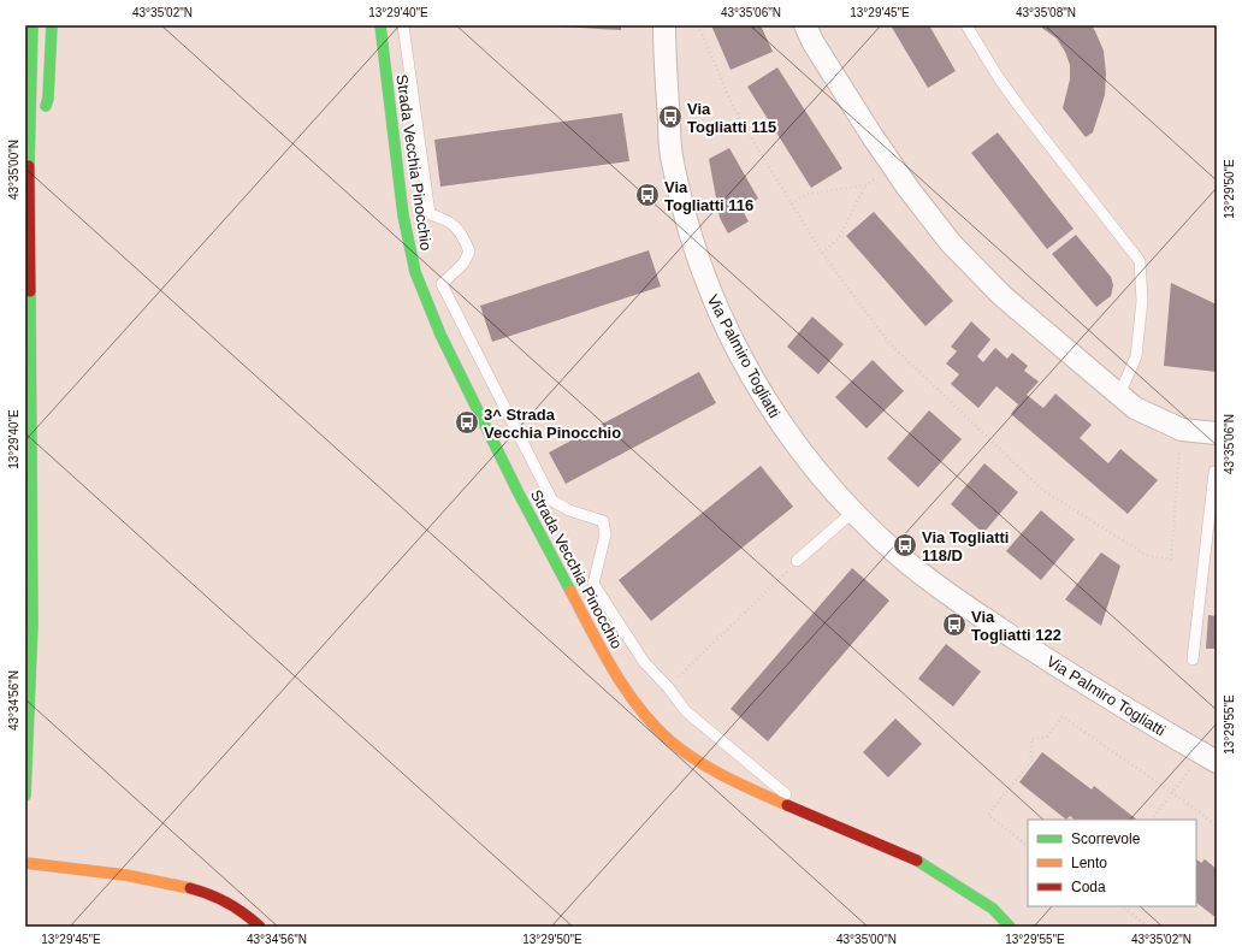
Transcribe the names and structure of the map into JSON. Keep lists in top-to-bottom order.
{
  "streets": {
    "main road": ["Strada Vecchia Pinocchio"],
    "street": ["Via Palmiro Togliatti"]
  },
  "places": {
    "bus stop": [
      "Via Togliatti 115",
      "Via Togliatti 116",
      "3^ Strada Vecchia Pinocchio",
      "Via Togliatti 118/D",
      "Via Togliatti 122"
    ]
  },
  "legend": ["Scorrevole", "Lento", "Coda"],
  "coordinates": [
    "43°35'02\"N",
    "13°29'40\"E",
    "43°35'06\"N",
    "13°29'45\"E",
    "43°35'08\"N",
    "43°35'00\"N",
    "13°29'50\"E",
    "43°34'56\"N",
    "13°29'55\"E"
  ]
}
